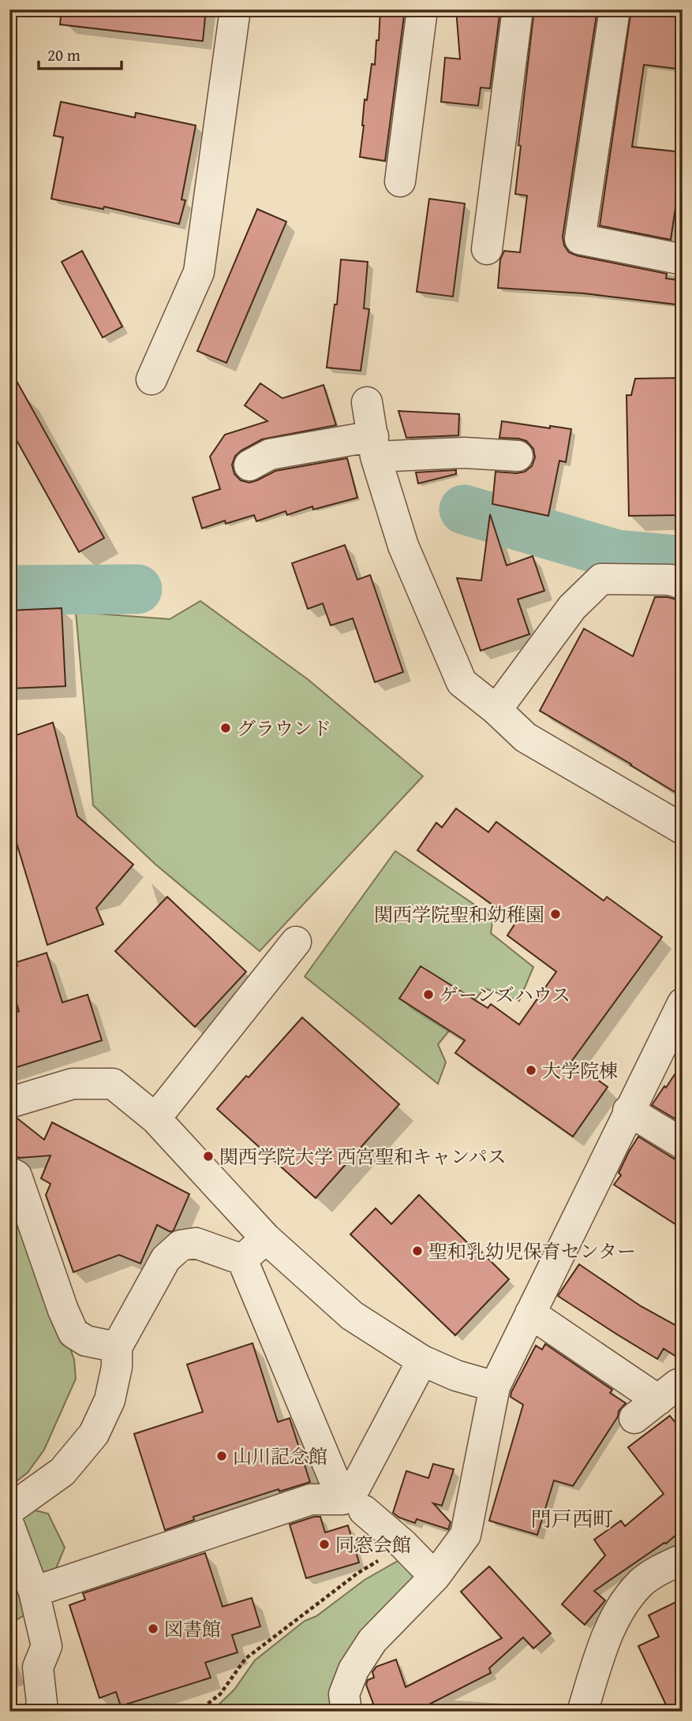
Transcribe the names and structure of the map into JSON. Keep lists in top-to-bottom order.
{
  "districts": ["門戸西町"],
  "places": [
    "グラウンド",
    "関西学院聖和幼稚園",
    "ゲーンズハウス",
    "大学院棟",
    "関西学院大学 西宮聖和キャンパス",
    "聖和乳幼児保育センター",
    "山川記念館",
    "同窓会館",
    "図書館"
  ],
  "scale_bar": "20 m"
}
